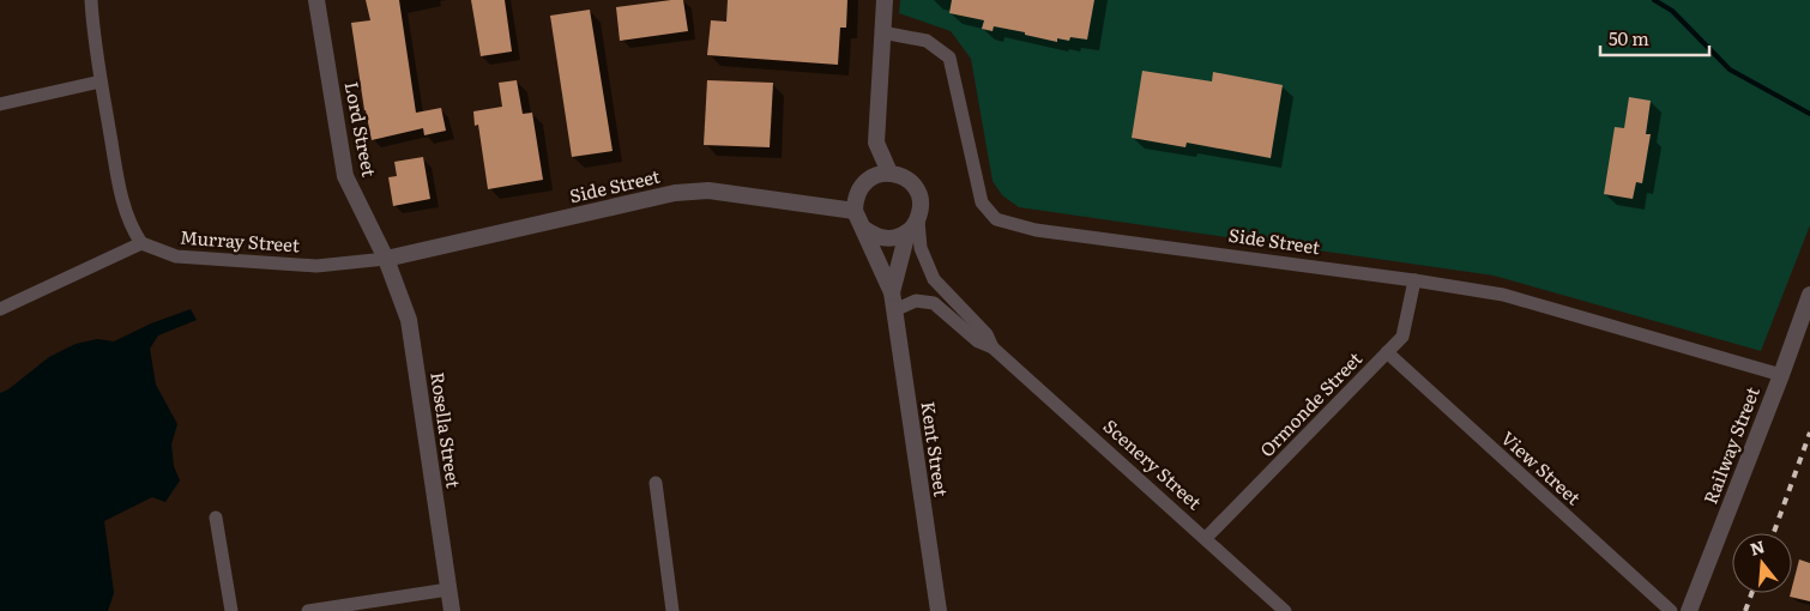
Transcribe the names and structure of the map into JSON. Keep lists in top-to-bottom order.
{
  "streets": {
    "street": [
      "Lord Street",
      "Side Street",
      "Murray Street",
      "Ormonde Street",
      "Rosella Street",
      "Railway Street",
      "Kent Street",
      "Scenery Street",
      "View Street"
    ]
  },
  "crossings": [
    ["Lord Street", "Side Street"],
    ["Lord Street", "Murray Street"],
    ["Lord Street", "Rosella Street"],
    ["Side Street", "Murray Street"],
    ["Side Street", "Ormonde Street"],
    ["Side Street", "Rosella Street"],
    ["Side Street", "Railway Street"],
    ["Side Street", "Kent Street"],
    ["Side Street", "Scenery Street"],
    ["Murray Street", "Rosella Street"],
    ["Ormonde Street", "Scenery Street"],
    ["Ormonde Street", "View Street"],
    ["Kent Street", "Scenery Street"]
  ],
  "scale_bar": "50 m",
  "north": "top"
}
